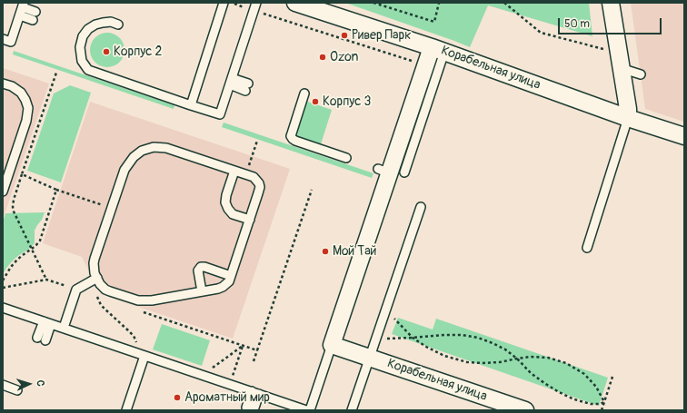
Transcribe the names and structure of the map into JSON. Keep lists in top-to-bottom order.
{
  "streets": {
    "street": ["Корабельная улица"]
  },
  "places": [
    "Ривер Парк",
    "Корпус 2",
    "Ozon",
    "Корпус 3",
    "Мой Тай",
    "Ароматный мир"
  ],
  "scale_bar": "50 m",
  "north": "right"
}
